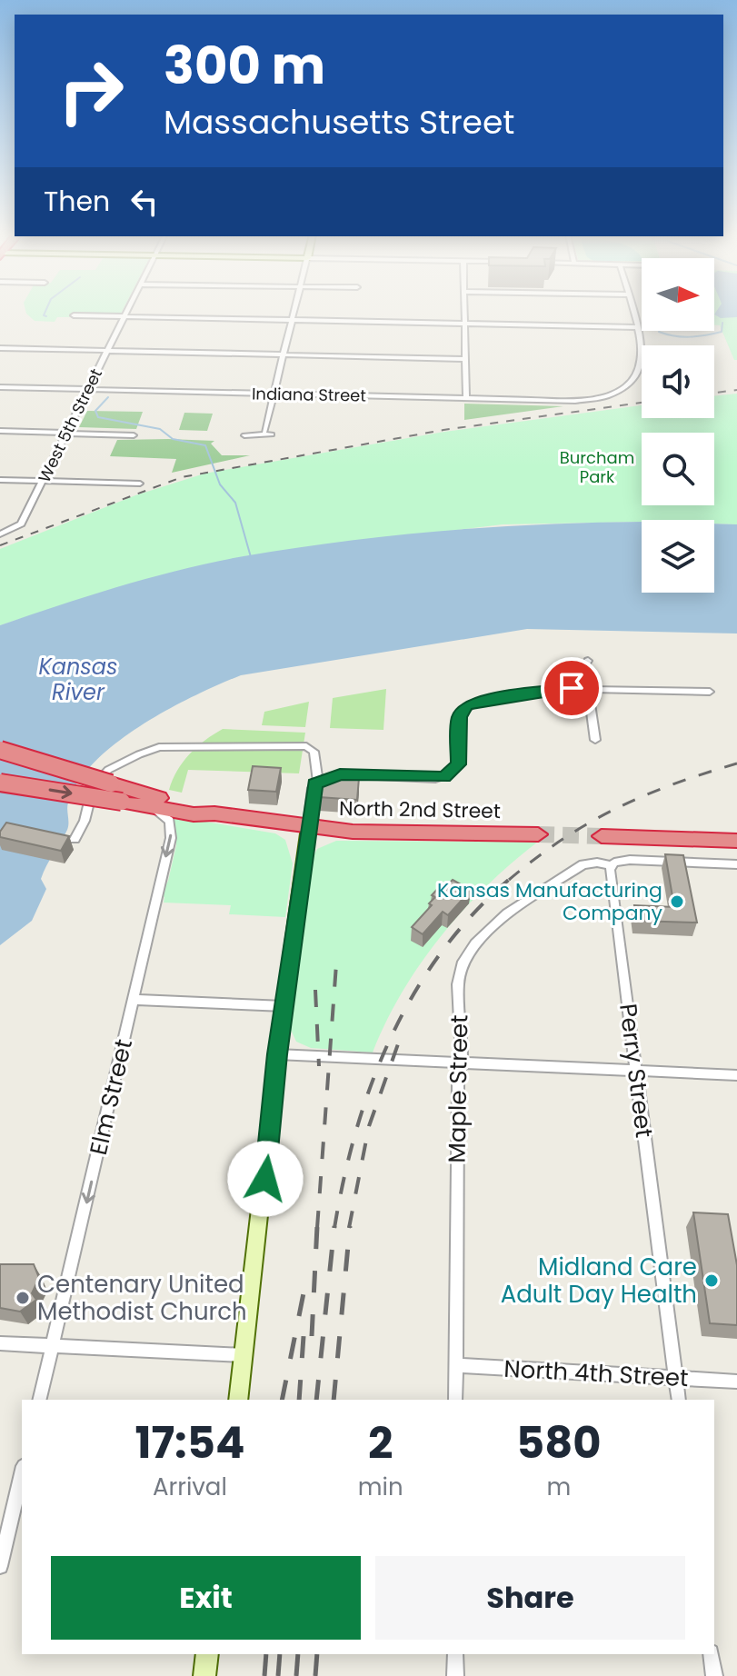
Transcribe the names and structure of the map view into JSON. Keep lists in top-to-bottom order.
{
  "streets": {
    "highway": ["North 2nd Street"],
    "street": [
      "Indiana Street",
      "West 5th Street",
      "Perry Street",
      "Maple Street",
      "Elm Street",
      "North 4th Street"
    ]
  },
  "crossings": [
    ["Indiana Street", "West 5th Street"],
    ["North 2nd Street", "Elm Street"],
    ["Perry Street", "Maple Street"],
    ["Perry Street", "North 4th Street"],
    ["Maple Street", "North 4th Street"]
  ],
  "one_way": ["Elm Street"],
  "water": ["Kansas River"],
  "parks": ["Burcham Park"],
  "places": ["Kansas Manufacturing Company", "Midland Care Adult Day Health", "Centenary United Methodist Church"],
  "north": "right",
  "page": {
    "turn": ["300 m", "Massachusetts Street"],
    "then": "Then",
    "eta": [
      "17:54",
      "Arrival",
      "2",
      "min",
      "580",
      "m"
    ],
    "buttons": ["Exit", "Share"]
  }
}
